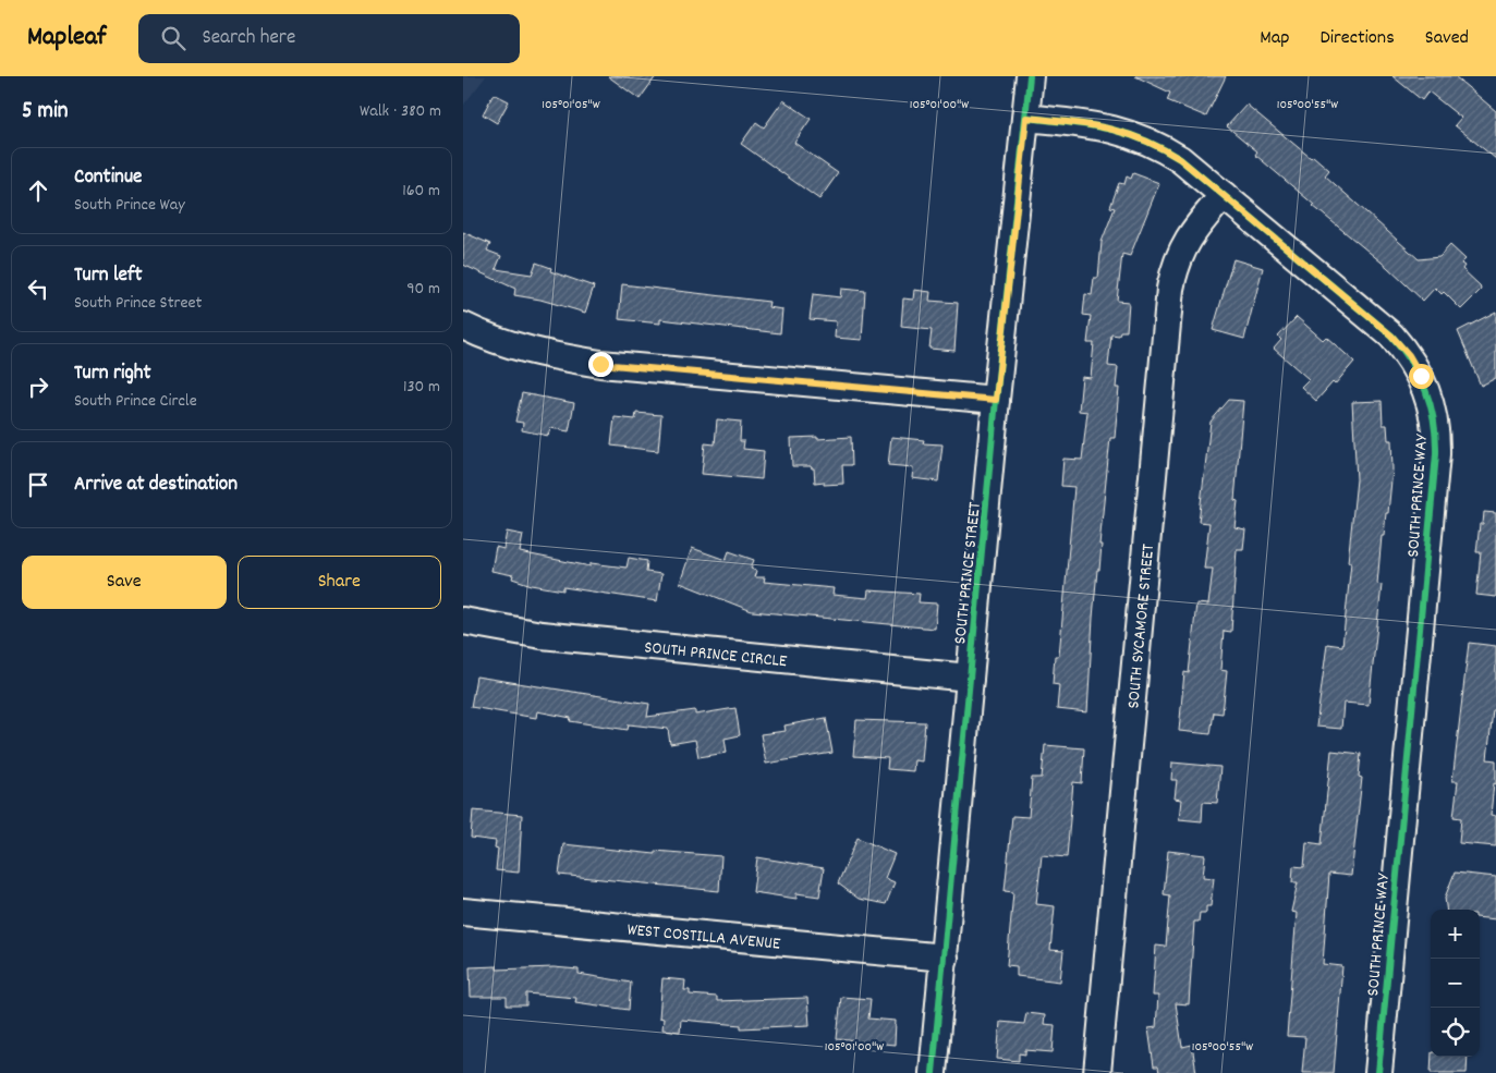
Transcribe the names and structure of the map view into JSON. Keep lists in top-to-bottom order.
{
  "streets": {
    "street": [
      "SOUTH PRINCE WAY",
      "SOUTH PRINCE STREET",
      "SOUTH SYCAMORE STREET",
      "SOUTH PRINCE CIRCLE",
      "WEST COSTILLA AVENUE"
    ]
  },
  "crossings": [
    ["SOUTH PRINCE WAY", "SOUTH PRINCE STREET"],
    ["SOUTH PRINCE WAY", "SOUTH SYCAMORE STREET"],
    ["SOUTH PRINCE STREET", "SOUTH PRINCE CIRCLE"],
    ["SOUTH PRINCE STREET", "WEST COSTILLA AVENUE"]
  ],
  "page": {
    "header": "Mapleaf",
    "search": "Search here",
    "nav": ["Map", "Directions", "Saved"],
    "heading": ["5 min", "Walk · 380 m"],
    "list": [
      ["Continue", "South Prince Way", "160 m"],
      ["Turn left", "South Prince Street", "90 m"],
      ["Turn right", "South Prince Circle", "130 m"],
      "Arrive at destination"
    ],
    "buttons": ["Save", "Share"],
    "map_buttons": ["+", "−"]
  },
  "coordinates": ["105°01'05\"W", "105°01'00\"W", "105°00'55\"W"]
}
